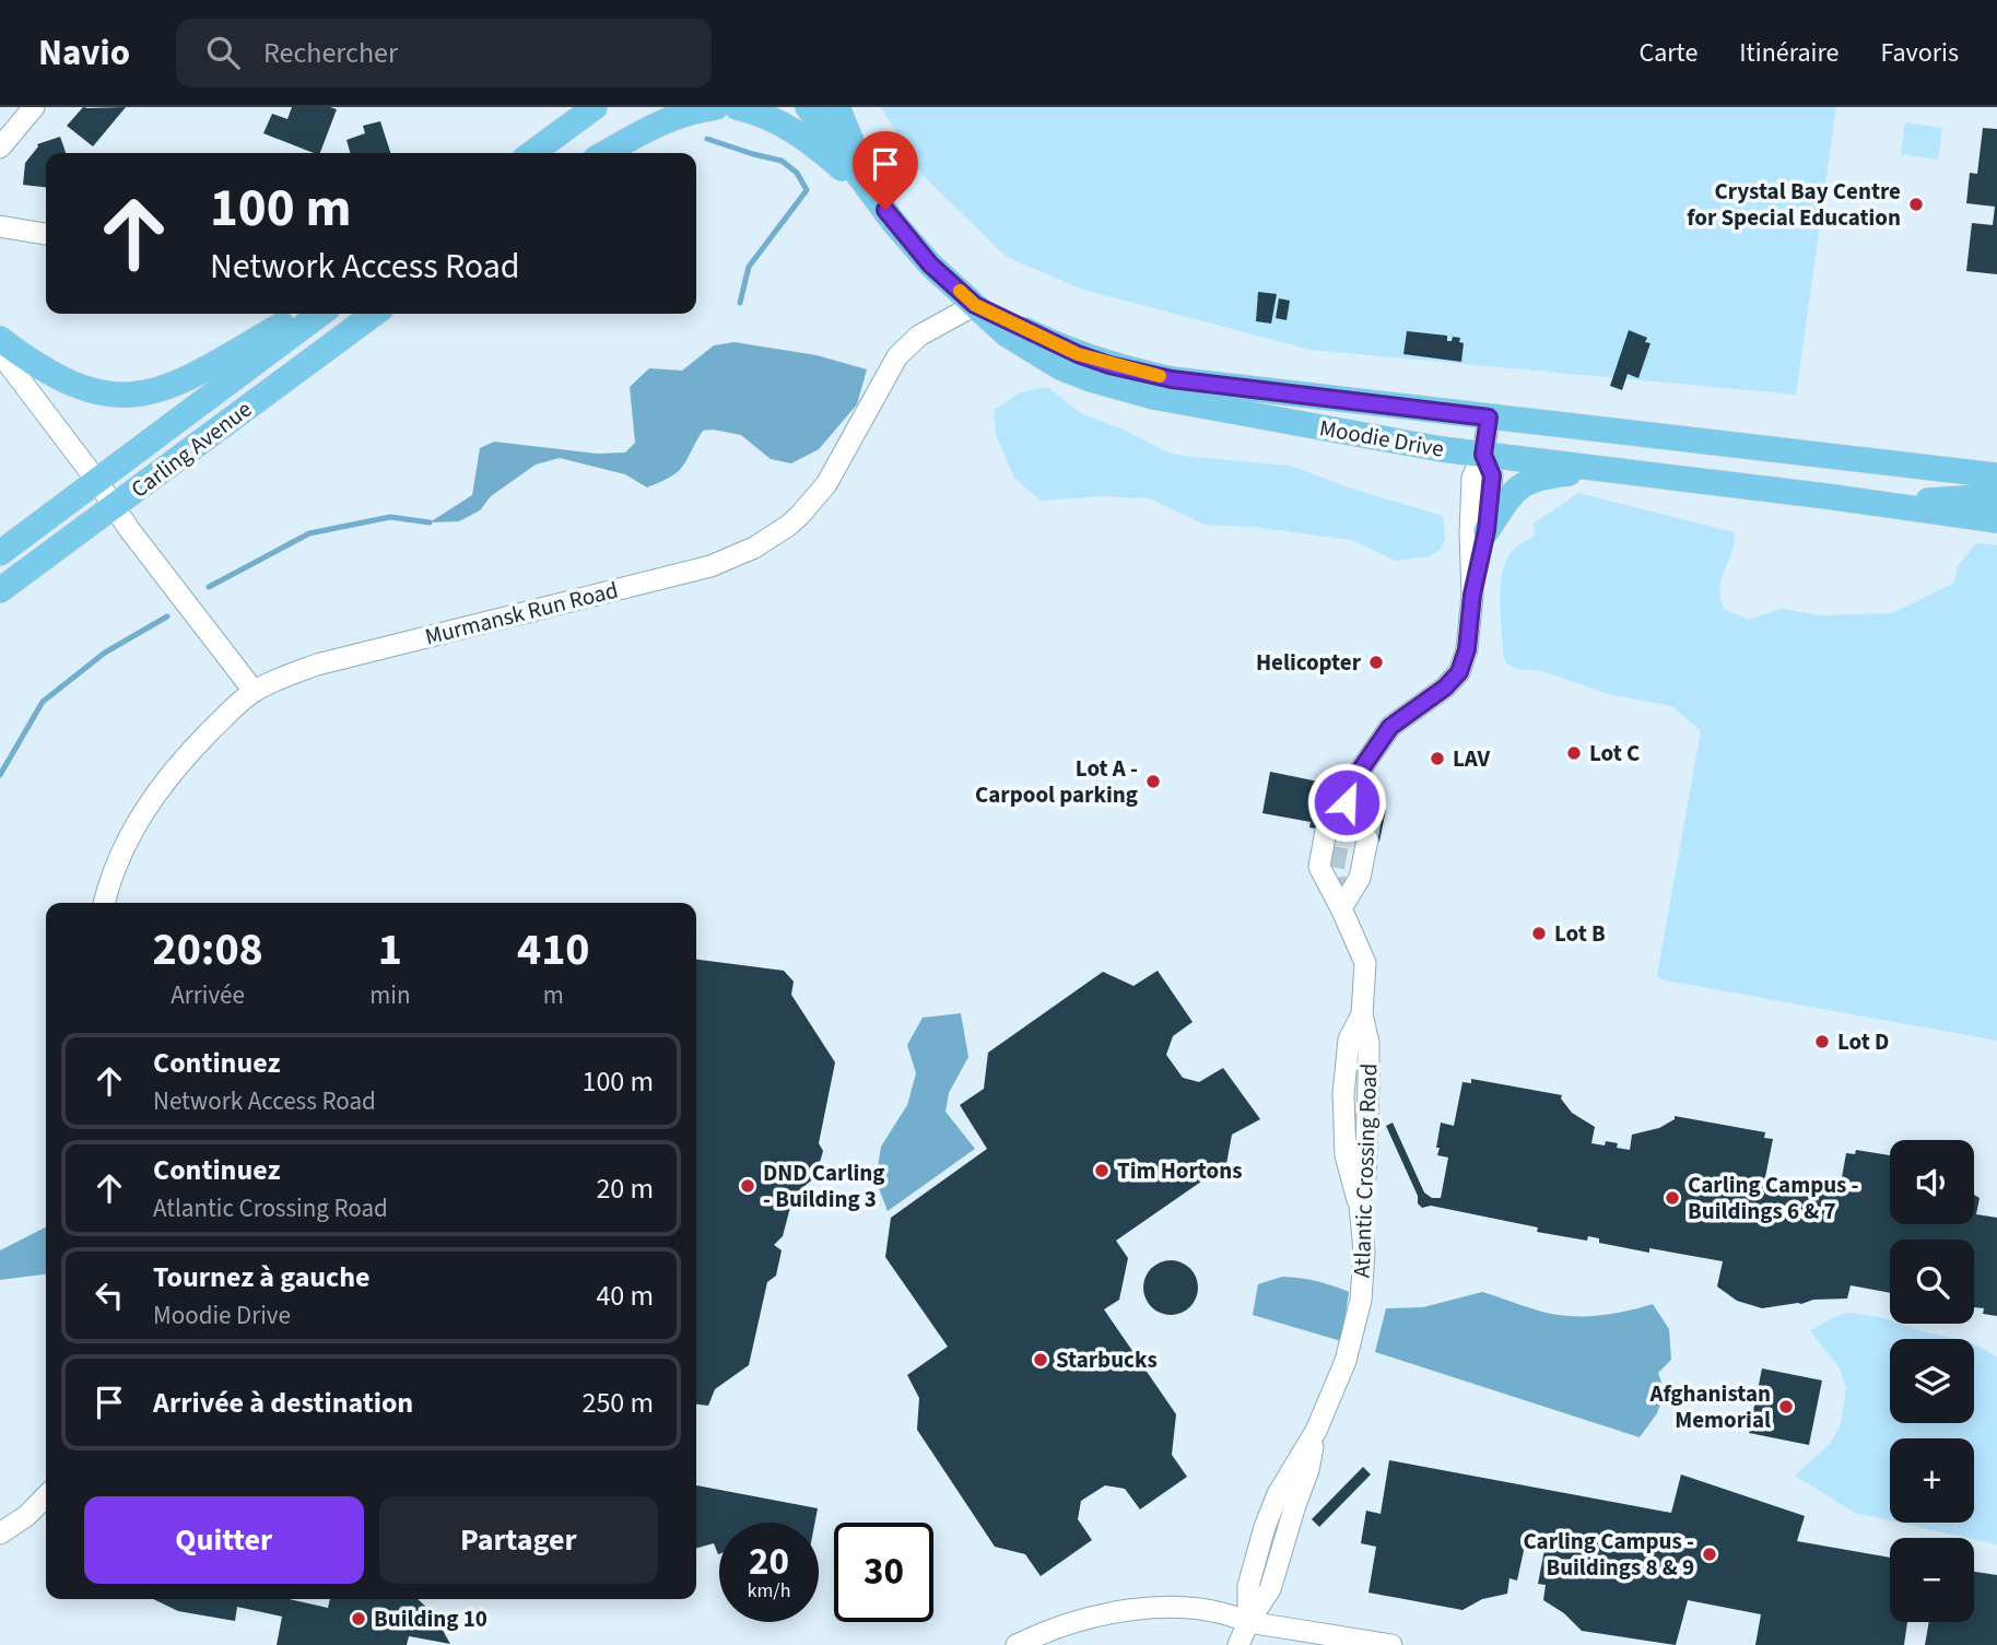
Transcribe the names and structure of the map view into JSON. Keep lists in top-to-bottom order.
{
  "streets": {
    "main road": ["Moodie Drive", "Carling Avenue"],
    "street": ["Murmansk Run Road", "Atlantic Crossing Road"]
  },
  "crossings": [
    ["Moodie Drive", "Murmansk Run Road"]
  ],
  "places": [
    "Crystal Bay Centre for Special Education",
    "Helicopter",
    "Lot C",
    "LAV",
    "Lot A - Carpool parking",
    "Lot B",
    "Lot D",
    "Tim Hortons",
    "DND Carling - Building 3",
    "Carling Campus - Buildings 6 & 7",
    "Starbucks",
    "Afghanistan Memorial",
    "Carling Campus - Buildings 8 & 9",
    "Building 10"
  ],
  "page": {
    "header": "Navio",
    "search": "Rechercher",
    "nav": ["Carte", "Itinéraire", "Favoris"],
    "turn": ["100 m", "Network Access Road"],
    "eta": [
      "20:08",
      "Arrivée",
      "1",
      "min",
      "410",
      "m"
    ],
    "list": [
      {
        "name": "Continuez",
        "note": "Network Access Road",
        "value": "100 m"
      },
      {
        "name": "Continuez",
        "note": "Atlantic Crossing Road",
        "value": "20 m"
      },
      {
        "name": "Tournez à gauche",
        "note": "Moodie Drive",
        "value": "40 m"
      },
      {
        "name": "Arrivée à destination",
        "value": "250 m"
      }
    ],
    "map_buttons": ["+", "−"],
    "buttons": ["Quitter", "Partager"],
    "speed": "20 km/h",
    "limit": "30"
  }
}
